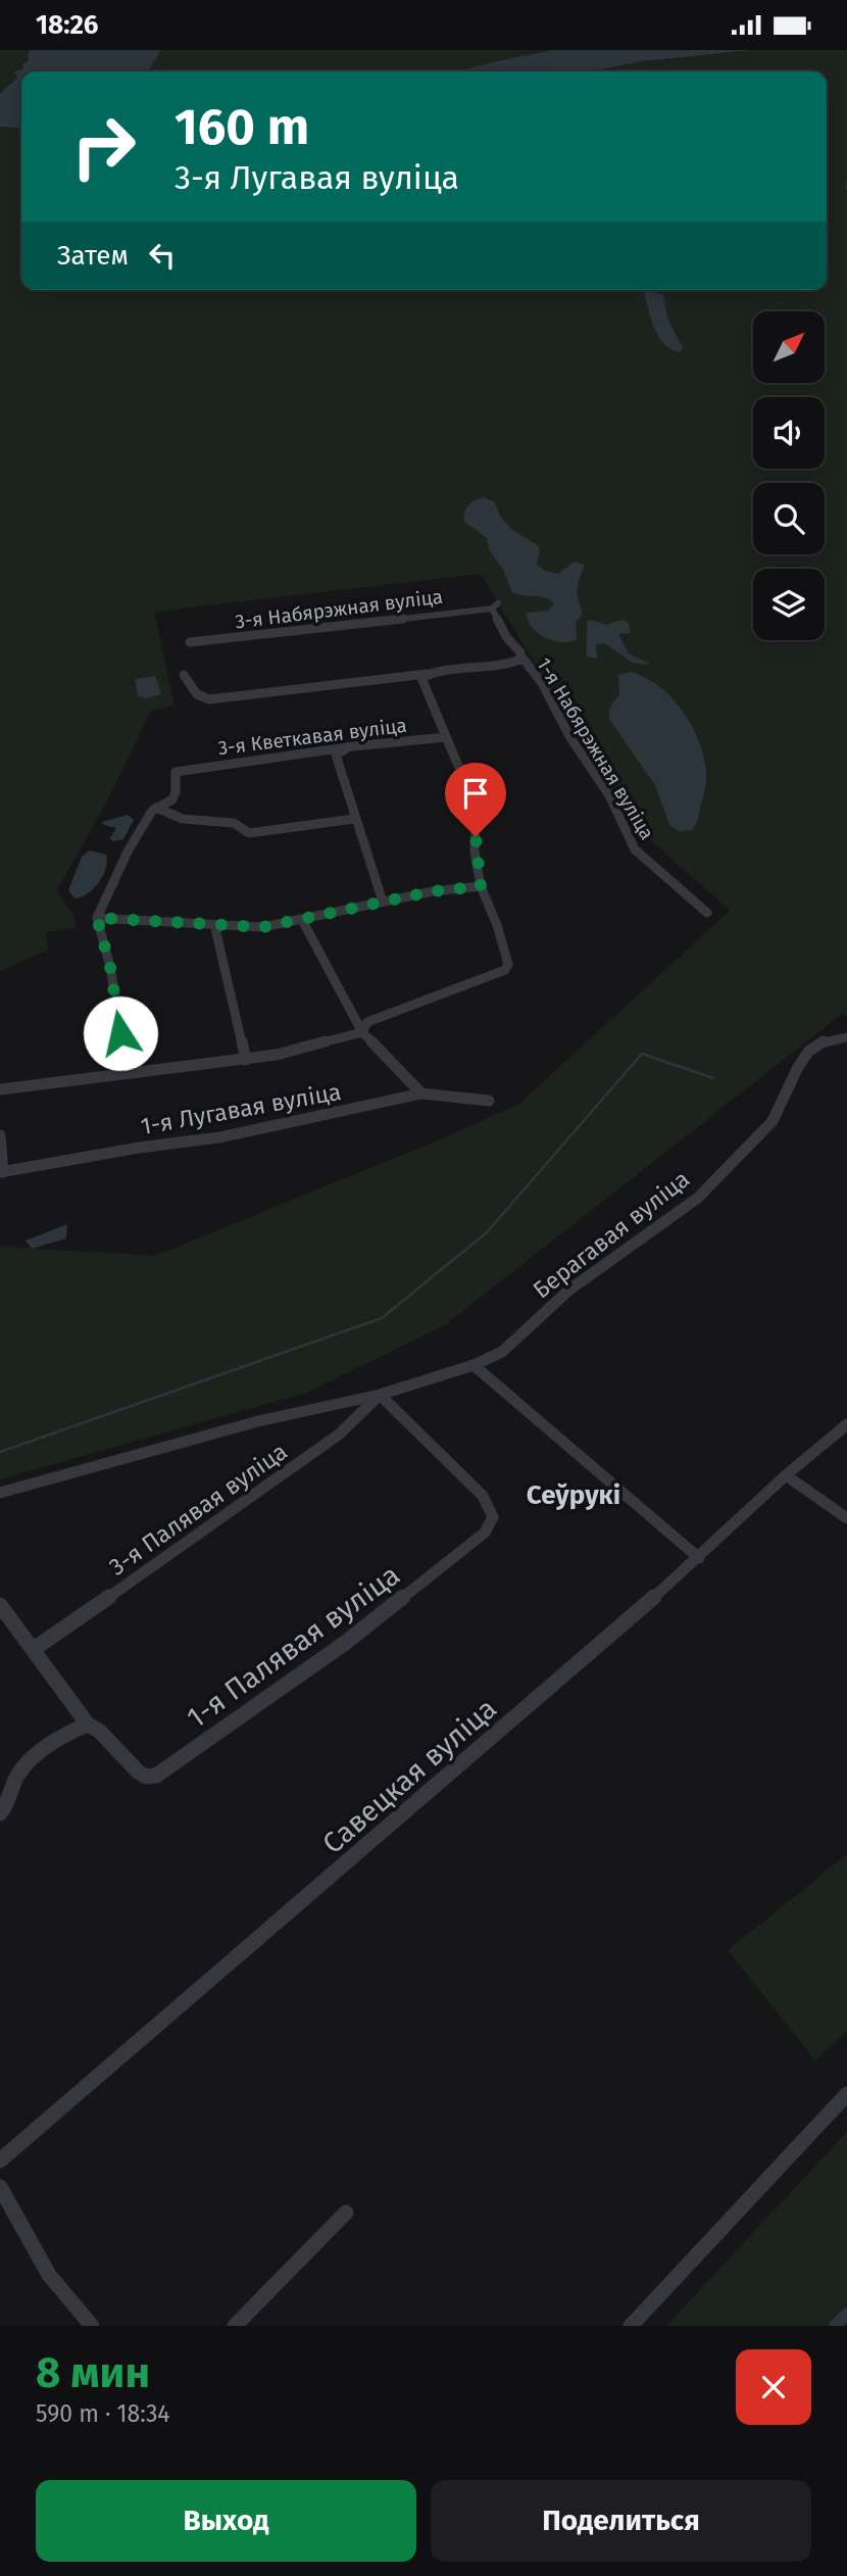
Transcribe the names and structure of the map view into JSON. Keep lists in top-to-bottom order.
{
  "streets": {
    "street": [
      "3-я Набярэжная вуліца",
      "3-я Кветкавая вуліца",
      "1-я Набярэжная вуліца",
      "1-я Лугавая вуліца",
      "Берагавая вуліца",
      "3-я Палявая вуліца",
      "1-я Палявая вуліца",
      "Савецкая вуліца"
    ]
  },
  "crossings": [
    ["3-я Набярэжная вуліца", "1-я Набярэжная вуліца"],
    ["Берагавая вуліца", "3-я Палявая вуліца"],
    ["Берагавая вуліца", "1-я Палявая вуліца"],
    ["3-я Палявая вуліца", "1-я Палявая вуліца"]
  ],
  "districts": ["Сеўрукі"],
  "north": "top right",
  "page": {
    "status": "18:26",
    "turn": ["160 m", "3-я Лугавая вуліца"],
    "then": "Затем",
    "heading": ["8 мин", "590 m · 18:34"],
    "buttons": ["Выход", "Поделиться"]
  }
}
